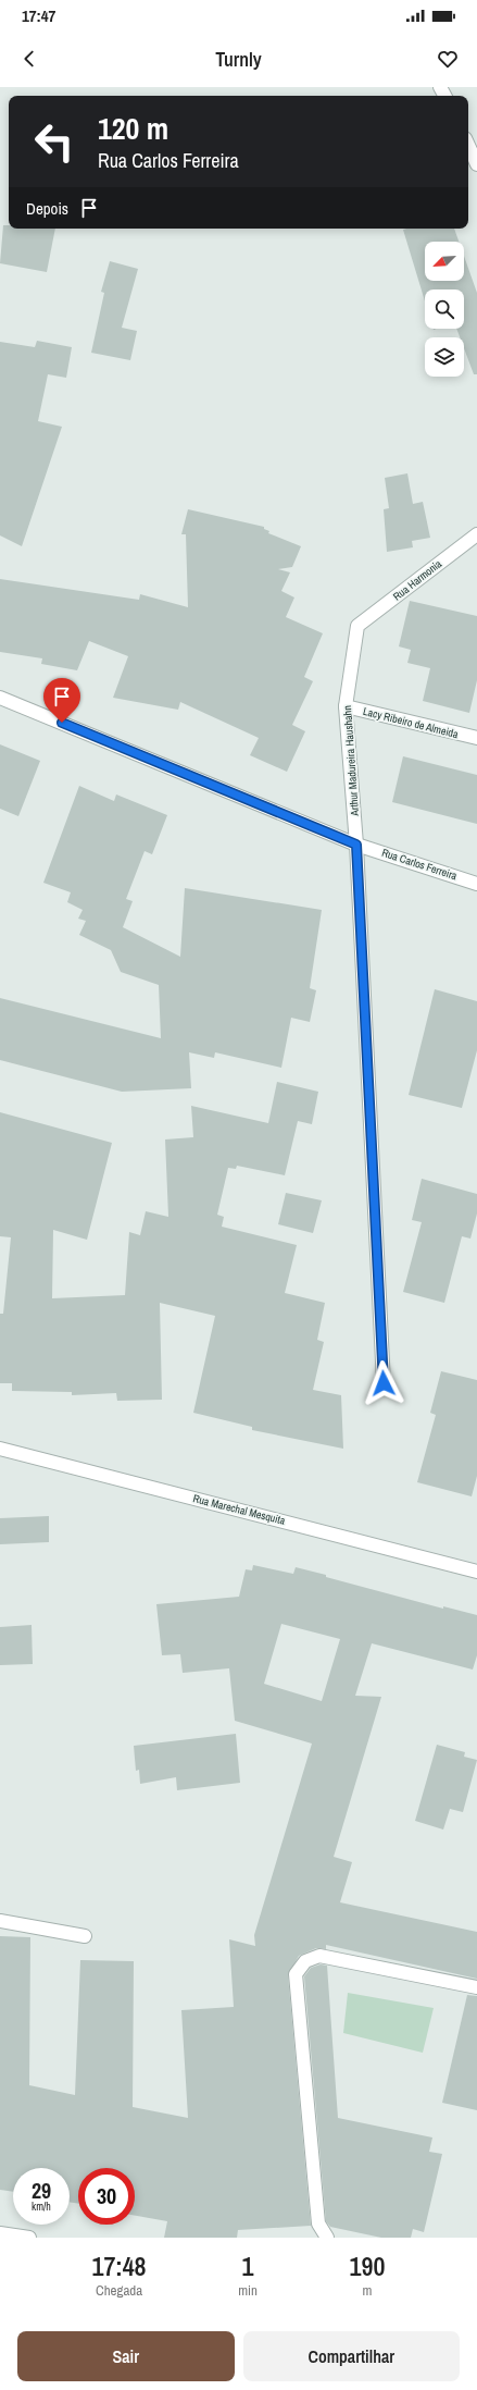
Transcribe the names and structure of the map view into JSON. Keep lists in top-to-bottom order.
{
  "streets": {
    "street": [
      "Rua Harmonia",
      "Lacy Ribeiro de Almeida",
      "Arthur Madureira Haushahn",
      "Rua Carlos Ferreira",
      "Rua Marechal Mesquita"
    ]
  },
  "crossings": [
    ["Rua Harmonia", "Arthur Madureira Haushahn"],
    ["Lacy Ribeiro de Almeida", "Arthur Madureira Haushahn"],
    ["Arthur Madureira Haushahn", "Rua Carlos Ferreira"]
  ],
  "north": "bottom left",
  "page": {
    "status": "17:47",
    "header": "Turnly",
    "turn": ["120 m", "Rua Carlos Ferreira"],
    "then": "Depois",
    "speed": "29 km/h",
    "limit": "30",
    "eta": [
      "17:48",
      "Chegada",
      "1",
      "min",
      "190",
      "m"
    ],
    "buttons": ["Sair", "Compartilhar"]
  }
}
